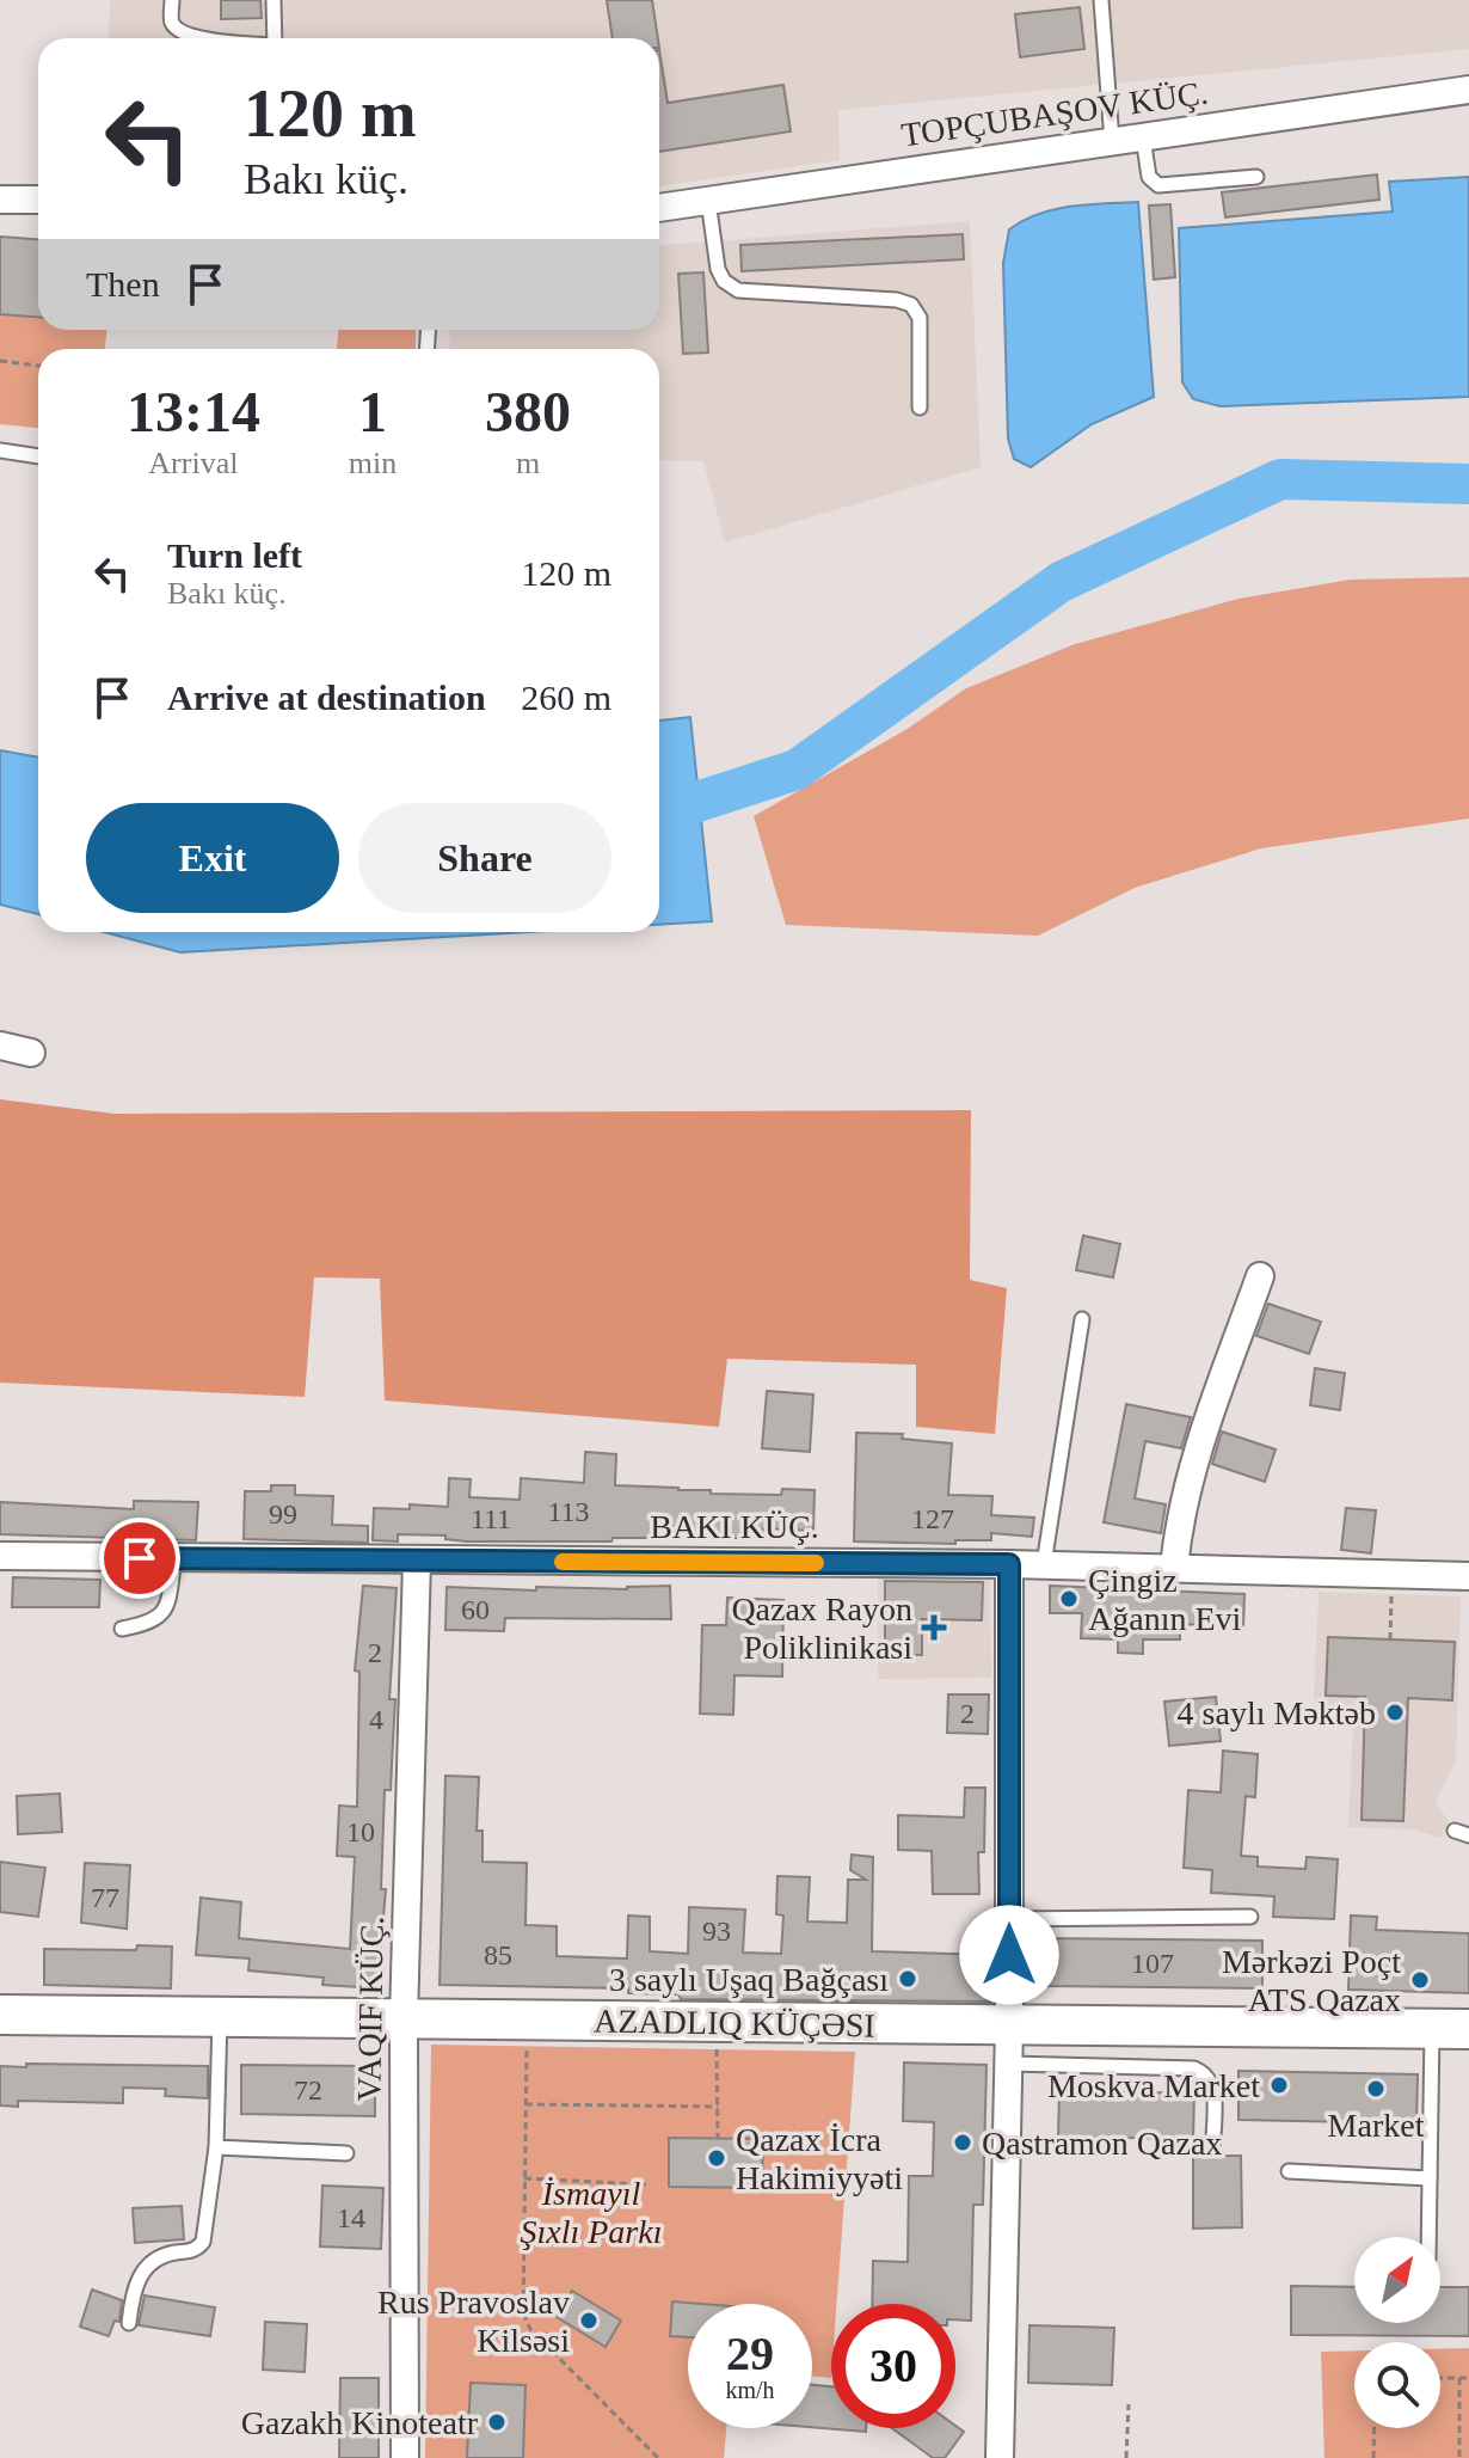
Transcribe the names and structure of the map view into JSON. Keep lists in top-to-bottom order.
{
  "streets": {
    "street": ["TOPÇUBAŞOV KÜÇ.", "VAQIF KÜÇ."]
  },
  "parks": ["İsmayıl Şıxlı Parkı"],
  "places": {
    "other": [
      "Çingiz Ağanın Evi",
      "4 saylı Məktəb",
      "3 saylı Uşaq Bağçası",
      "Mərkəzi Poçt ATS Qazax",
      "Moskva Market",
      "Market",
      "Qastramon Qazax",
      "Qazax İcra Hakimiyyəti",
      "Rus Pravoslav Kilsəsi",
      "Gazakh Kinoteatr"
    ],
    "health": ["Qazax Rayon Poliklinikasi"]
  },
  "house_numbers": [
    "113",
    "99",
    "111",
    "127",
    "60",
    "2",
    "2",
    "4",
    "10",
    "77",
    "93",
    "85",
    "107",
    "72",
    "14"
  ],
  "north": "top right",
  "page": {
    "turn": ["120 m", "Bakı küç."],
    "then": "Then",
    "eta": [
      "13:14",
      "Arrival",
      "1",
      "min",
      "380",
      "m"
    ],
    "list": [
      {
        "name": "Turn left",
        "note": "Bakı küç.",
        "value": "120 m"
      },
      {
        "name": "Arrive at destination",
        "value": "260 m"
      }
    ],
    "buttons": ["Exit", "Share"],
    "speed": "29 km/h",
    "limit": "30"
  }
}
